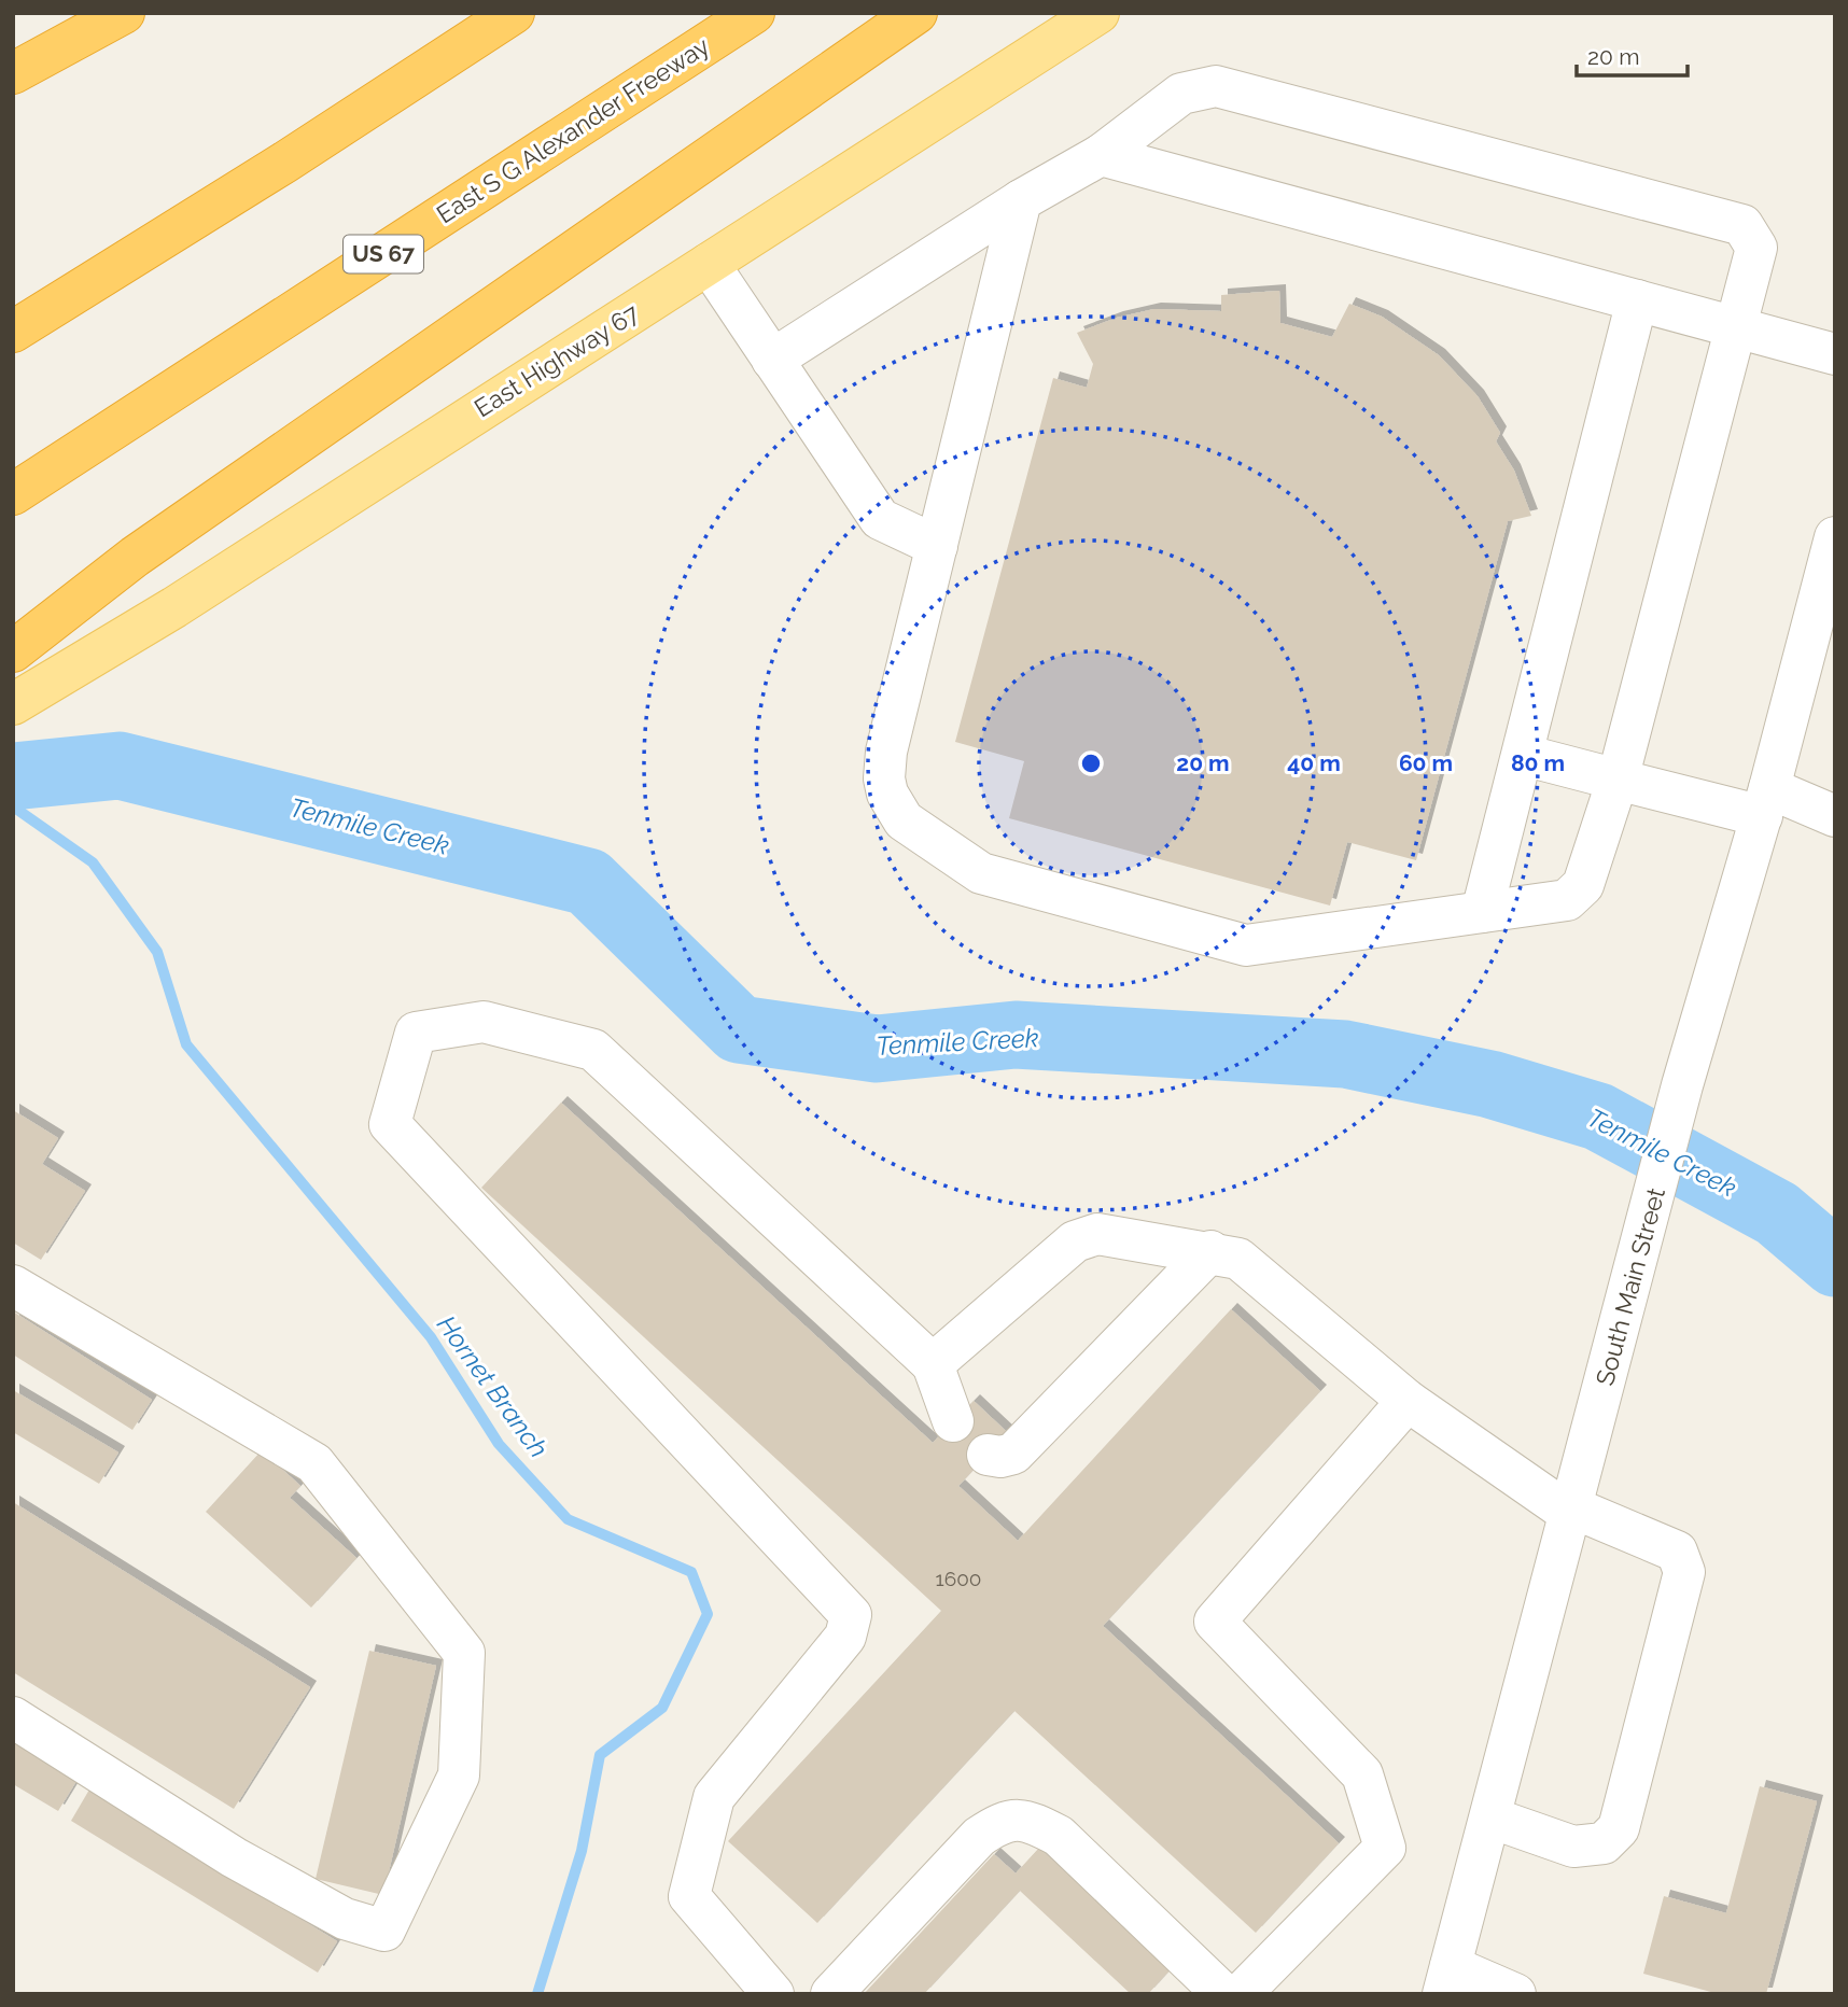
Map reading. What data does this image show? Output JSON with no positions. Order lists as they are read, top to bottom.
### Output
{
  "streets": {
    "highway": ["East S G Alexander Freeway", "US 67"],
    "main road": ["East Highway 67"],
    "street": ["South Main Street"]
  },
  "water": ["Tenmile Creek", "Hornet Branch"],
  "house_numbers": ["1600"],
  "scale_bar": "20 m",
  "rings": [
    "20 m",
    "40 m",
    "60 m",
    "80 m"
  ]
}
